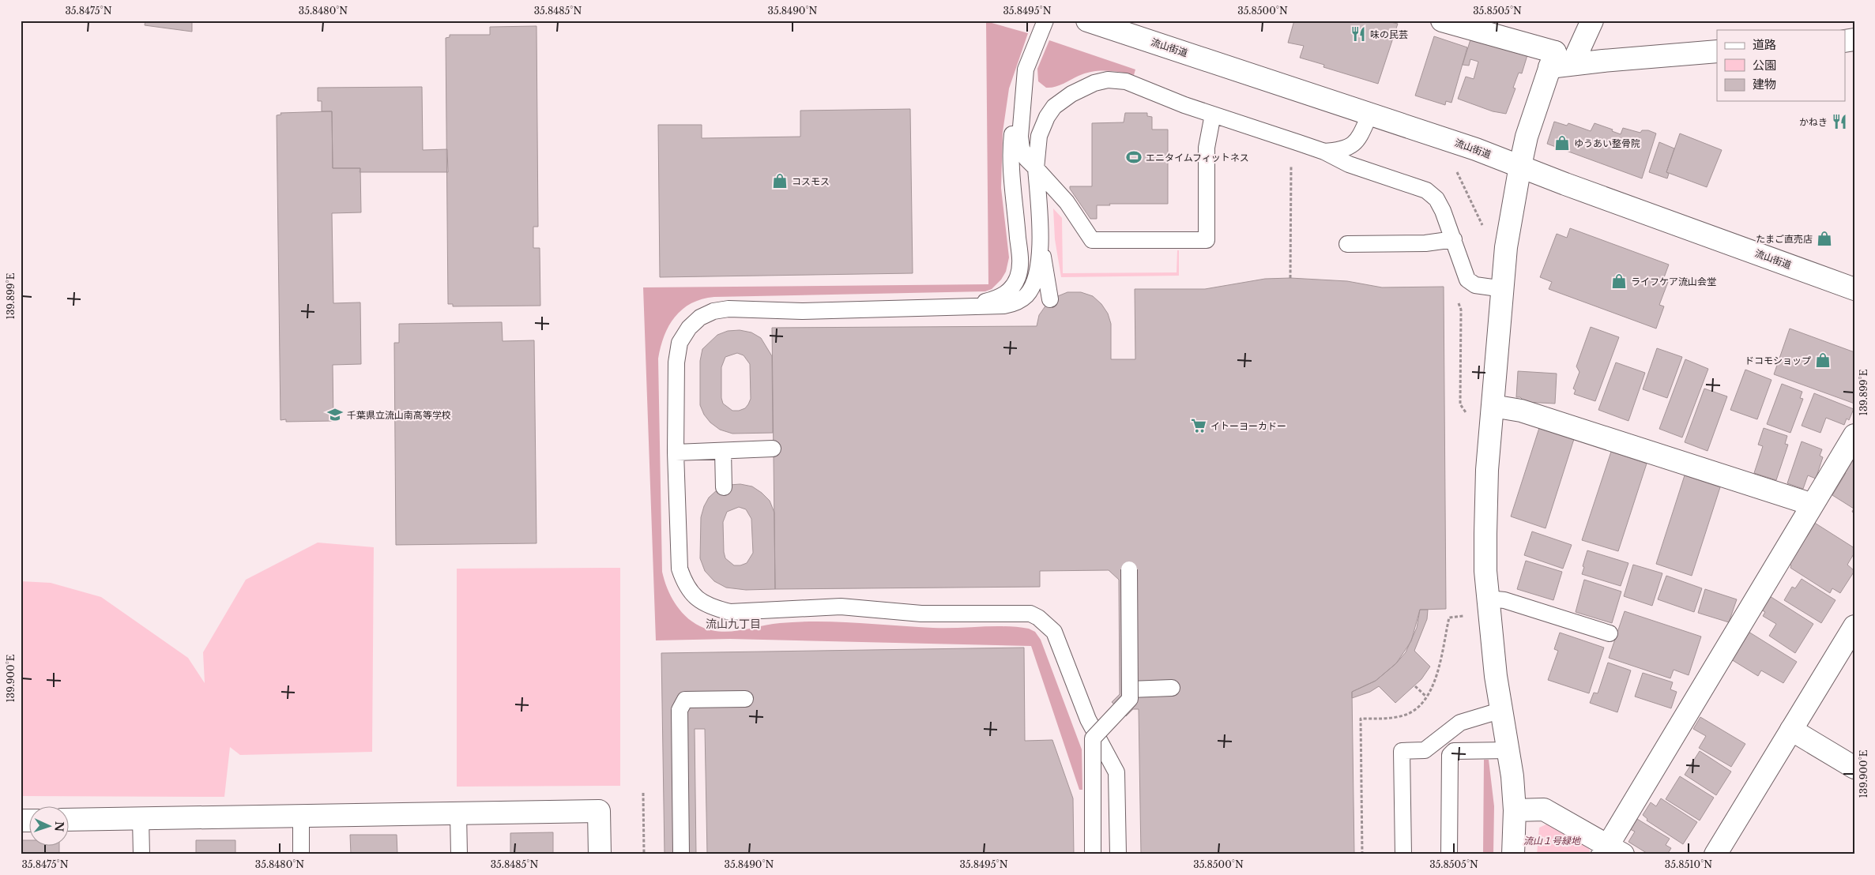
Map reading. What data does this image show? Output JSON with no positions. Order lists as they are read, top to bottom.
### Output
{
  "streets": {
    "street": ["流山街道"]
  },
  "districts": ["流山九丁目"],
  "parks": ["流山１号緑地"],
  "places": {
    "restaurant": ["味の民芸", "かねき"],
    "shop": [
      "ゆうあい整骨院",
      "コスモス",
      "たまご直売店",
      "ライフケア流山会堂",
      "ドコモショップ"
    ],
    "sports": ["エニタイムフィットネス"],
    "school or university": ["千葉県立流山南高等学校"],
    "supermarket": ["イトーヨーカドー"]
  },
  "legend": ["道路", "公園", "建物"],
  "north": "right",
  "coordinates": [
    "35.8475°N",
    "35.8480°N",
    "35.8485°N",
    "35.8490°N",
    "35.8495°N",
    "35.8500°N",
    "35.8505°N",
    "139.899°E",
    "139.900°E",
    "35.8510°N"
  ]
}
